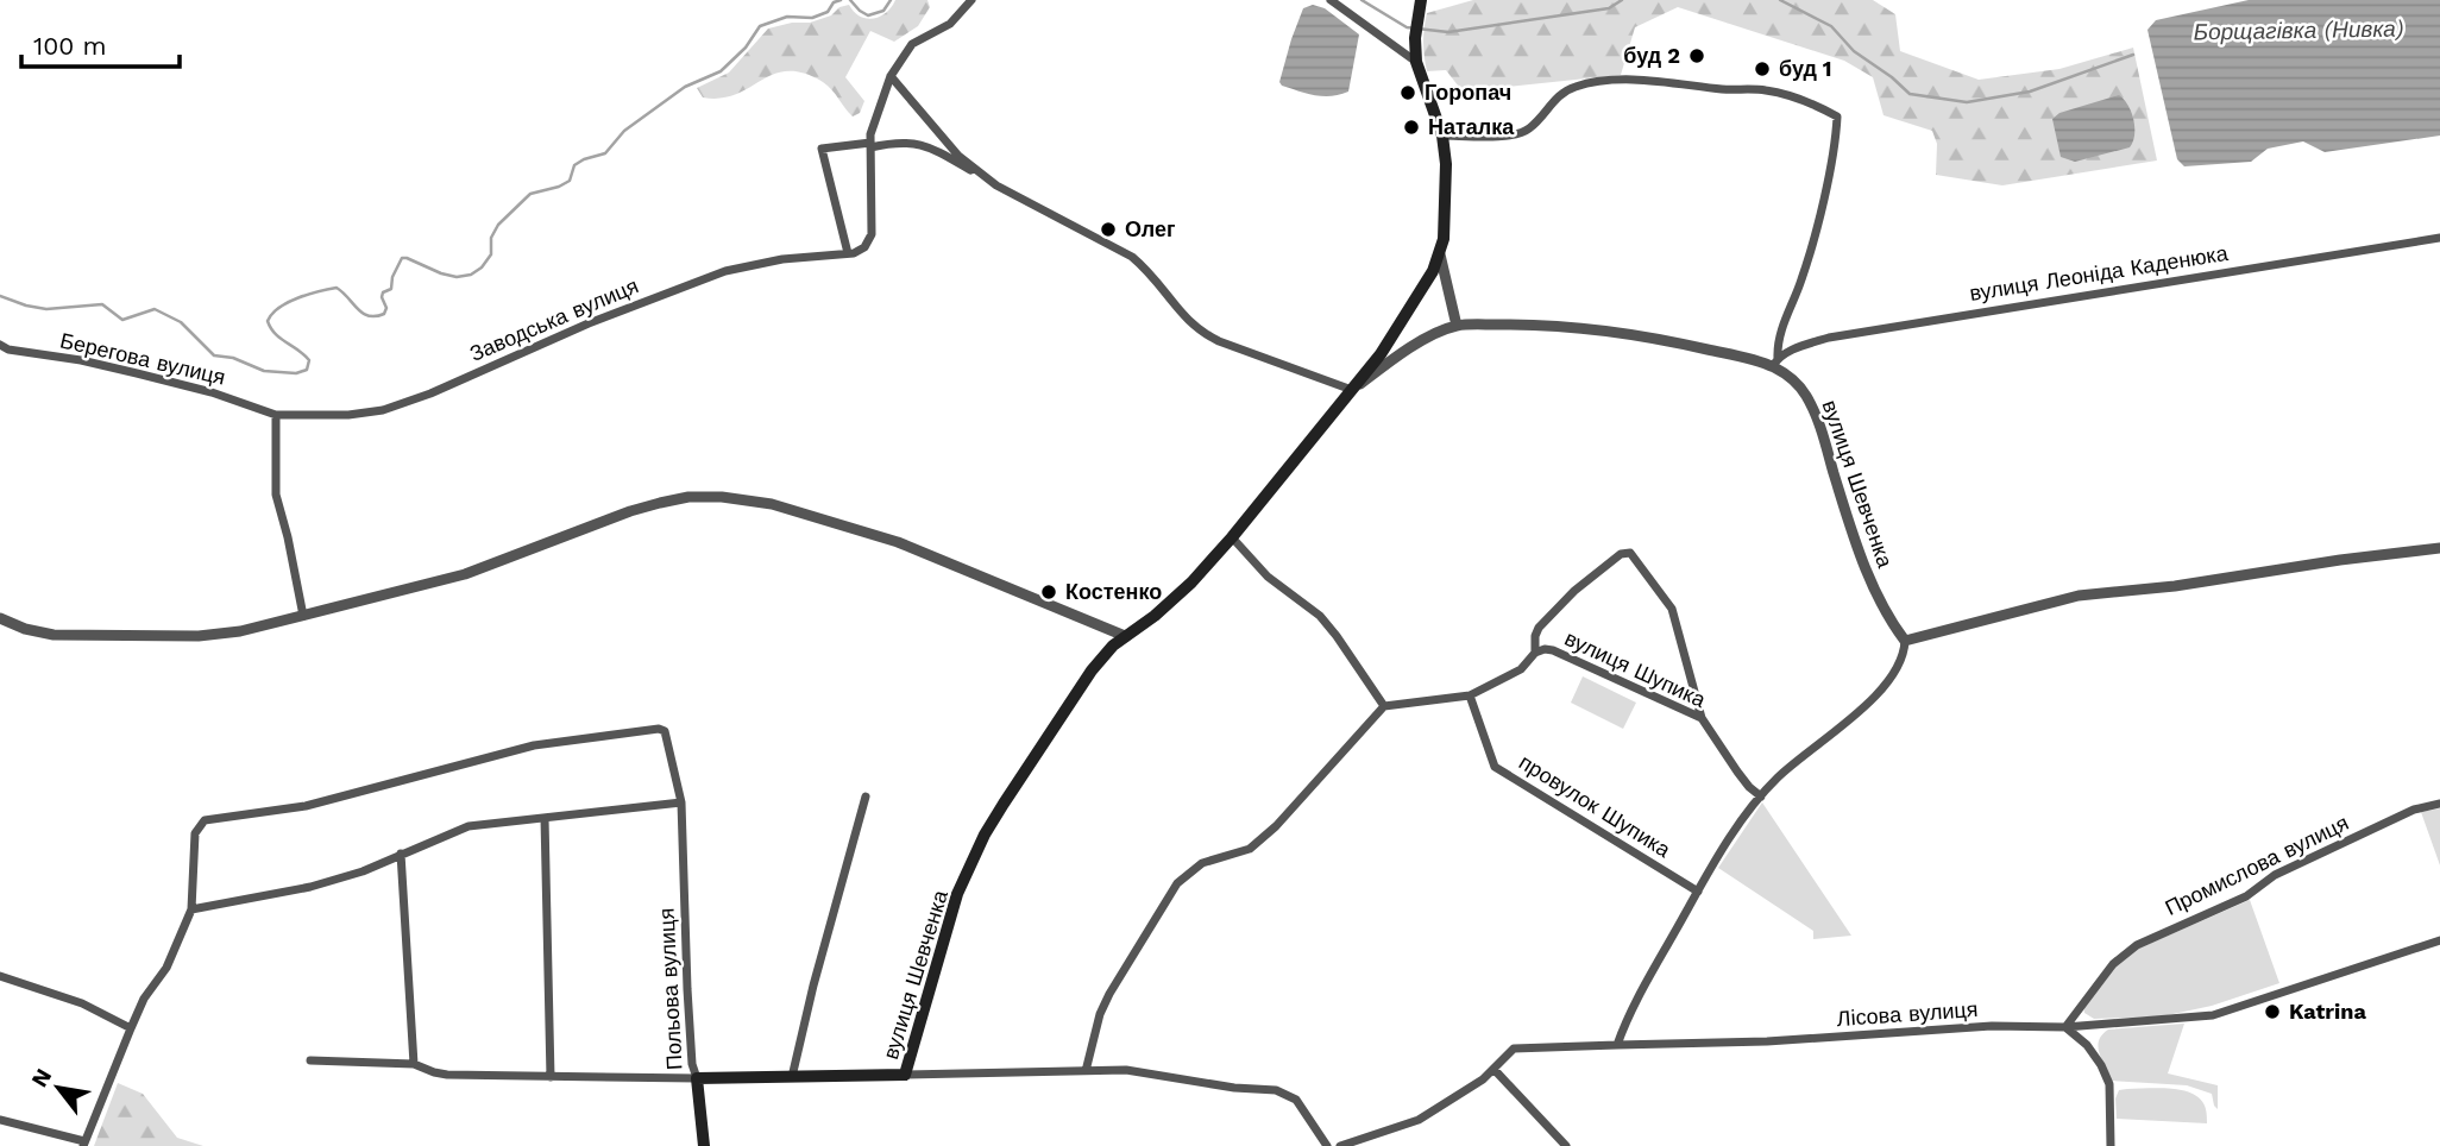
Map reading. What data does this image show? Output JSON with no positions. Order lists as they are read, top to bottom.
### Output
{
  "streets": {
    "main road": ["вулиця Шевченка"],
    "street": [
      "вулиця Леоніда Каденюка",
      "Заводська вулиця",
      "Берегова вулиця",
      "вулиця Шупика",
      "провулок Шупика",
      "Промислова вулиця",
      "Польова вулиця",
      "Лісова вулиця"
    ]
  },
  "crossings": [
    ["вулиця Леоніда Каденюка", "вулиця Шевченка"],
    ["Заводська вулиця", "Берегова вулиця"],
    ["вулиця Шупика", "провулок Шупика"],
    ["Промислова вулиця", "Лісова вулиця"]
  ],
  "water": ["Борщагівка (Нивка)"],
  "places": [
    "буд 2",
    "буд 1",
    "Горопач",
    "Наталка",
    "Олег",
    "Костенко",
    "Katrina"
  ],
  "scale_bar": "100 m",
  "north": "top left"
}
